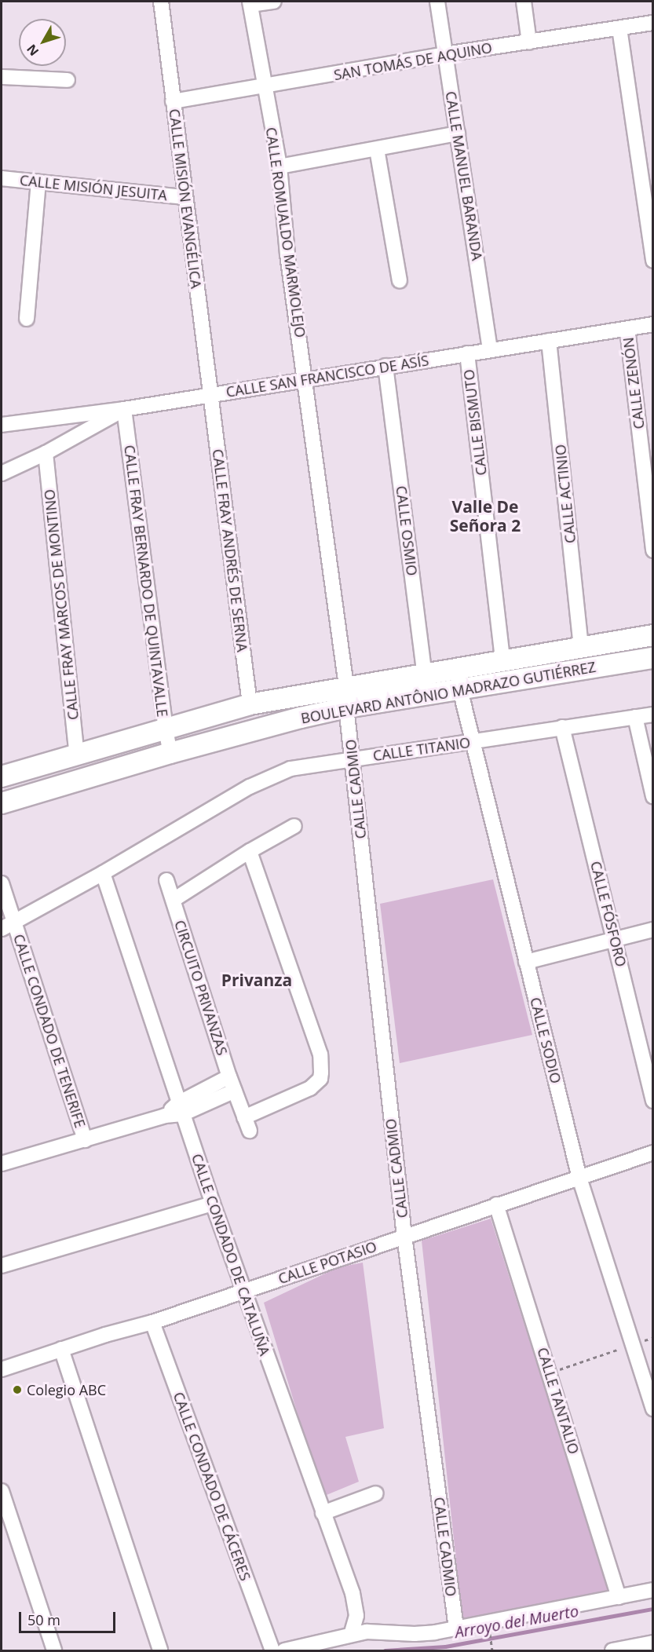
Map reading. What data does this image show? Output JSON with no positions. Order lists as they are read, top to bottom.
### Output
{
  "streets": {
    "street": [
      "SAN TOMÁS DE AQUINO",
      "CALLE MANUEL BARANDA",
      "CALLE MISIÓN JESUITA",
      "CALLE MISIÓN EVANGÉLICA",
      "CALLE ROMUALDO MARMOLEJO",
      "CALLE SAN FRANCISCO DE ASÍS",
      "CALLE ZENÓN",
      "CALLE BISMUTO",
      "CALLE ACTINIO",
      "CALLE OSMIO",
      "CALLE FRAY ANDRÉS DE SERNA",
      "CALLE FRAY BERNARDO DE QUINTAVALLE",
      "CALLE FRAY MARCOS DE MONTINO",
      "BOULEVARD ANTÔNIO MADRAZO GUTIÉRREZ",
      "CALLE TITANIO",
      "CALLE CADMIO",
      "CALLE FÓSFORO",
      "CIRCUITO PRIVANZAS",
      "CALLE CONDADO DE TENERIFE",
      "CALLE SODIO",
      "CALLE CONDADO DE CATALUÑA",
      "CALLE POTASIO",
      "CALLE TANTALIO",
      "CALLE CONDADO DE CÁCERES"
    ]
  },
  "crossings": [
    ["SAN TOMÁS DE AQUINO", "CALLE MANUEL BARANDA"],
    ["SAN TOMÁS DE AQUINO", "CALLE MISIÓN EVANGÉLICA"],
    ["SAN TOMÁS DE AQUINO", "CALLE ROMUALDO MARMOLEJO"],
    ["CALLE MANUEL BARANDA", "CALLE SAN FRANCISCO DE ASÍS"],
    ["CALLE MISIÓN JESUITA", "CALLE MISIÓN EVANGÉLICA"],
    ["CALLE MISIÓN EVANGÉLICA", "CALLE SAN FRANCISCO DE ASÍS"],
    ["CALLE MISIÓN EVANGÉLICA", "CALLE FRAY ANDRÉS DE SERNA"],
    ["CALLE ROMUALDO MARMOLEJO", "CALLE SAN FRANCISCO DE ASÍS"],
    ["CALLE SAN FRANCISCO DE ASÍS", "CALLE ZENÓN"],
    ["CALLE SAN FRANCISCO DE ASÍS", "CALLE BISMUTO"],
    ["CALLE SAN FRANCISCO DE ASÍS", "CALLE ACTINIO"],
    ["CALLE SAN FRANCISCO DE ASÍS", "CALLE OSMIO"],
    ["CALLE SAN FRANCISCO DE ASÍS", "CALLE FRAY ANDRÉS DE SERNA"],
    ["CALLE SAN FRANCISCO DE ASÍS", "CALLE FRAY BERNARDO DE QUINTAVALLE"],
    ["CALLE BISMUTO", "BOULEVARD ANTÔNIO MADRAZO GUTIÉRREZ"],
    ["CALLE ACTINIO", "BOULEVARD ANTÔNIO MADRAZO GUTIÉRREZ"],
    ["CALLE OSMIO", "BOULEVARD ANTÔNIO MADRAZO GUTIÉRREZ"],
    ["CALLE FRAY ANDRÉS DE SERNA", "BOULEVARD ANTÔNIO MADRAZO GUTIÉRREZ"],
    ["CALLE FRAY BERNARDO DE QUINTAVALLE", "BOULEVARD ANTÔNIO MADRAZO GUTIÉRREZ"],
    ["CALLE FRAY MARCOS DE MONTINO", "BOULEVARD ANTÔNIO MADRAZO GUTIÉRREZ"],
    ["BOULEVARD ANTÔNIO MADRAZO GUTIÉRREZ", "CALLE CADMIO"],
    ["BOULEVARD ANTÔNIO MADRAZO GUTIÉRREZ", "CALLE SODIO"],
    ["CALLE TITANIO", "CALLE CADMIO"],
    ["CALLE TITANIO", "CALLE FÓSFORO"],
    ["CALLE TITANIO", "CALLE CONDADO DE TENERIFE"],
    ["CALLE TITANIO", "CALLE SODIO"],
    ["CALLE TITANIO", "CALLE CONDADO DE CATALUÑA"],
    ["CALLE CADMIO", "CALLE POTASIO"],
    ["CALLE SODIO", "CALLE POTASIO"],
    ["CALLE CONDADO DE CATALUÑA", "CALLE POTASIO"],
    ["CALLE POTASIO", "CALLE TANTALIO"],
    ["CALLE POTASIO", "CALLE CONDADO DE CÁCERES"]
  ],
  "districts": ["Valle De Señora 2", "Privanza"],
  "water": ["Arroyo del Muerto"],
  "places": ["Colegio ABC"],
  "scale_bar": "50 m",
  "north": "bottom left"
}
